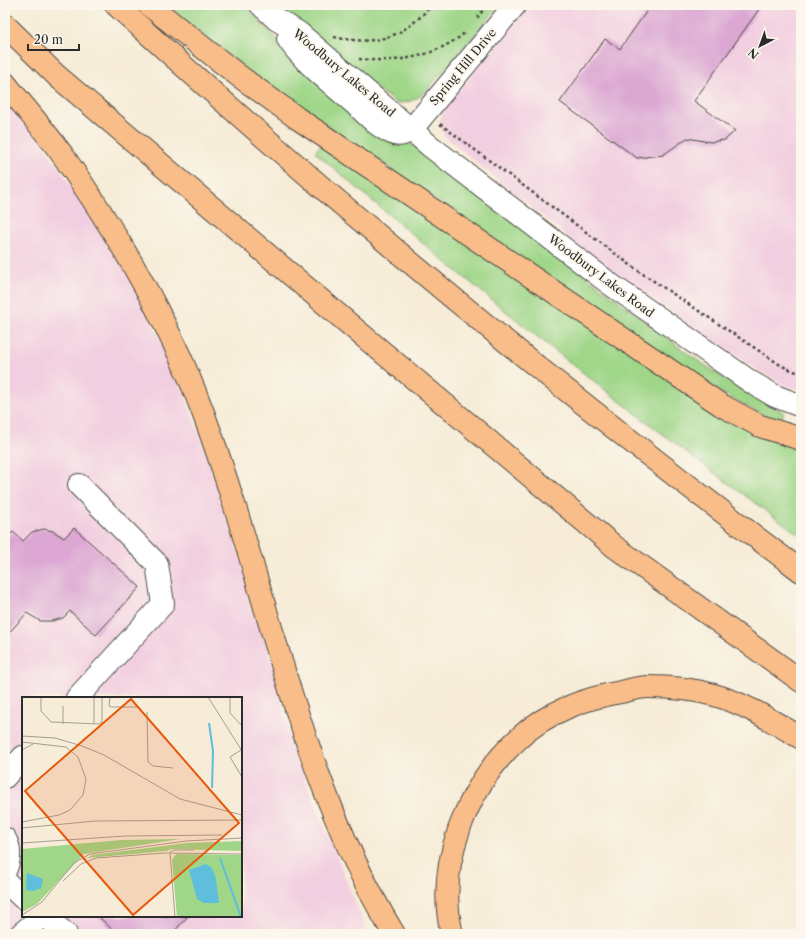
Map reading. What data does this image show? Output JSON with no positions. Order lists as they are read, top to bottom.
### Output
{
  "streets": {
    "street": ["Spring Hill Drive", "Woodbury Lakes Road"]
  },
  "crossings": [
    ["Spring Hill Drive", "Woodbury Lakes Road"]
  ],
  "scale_bar": "20 m",
  "north": "bottom left"
}
